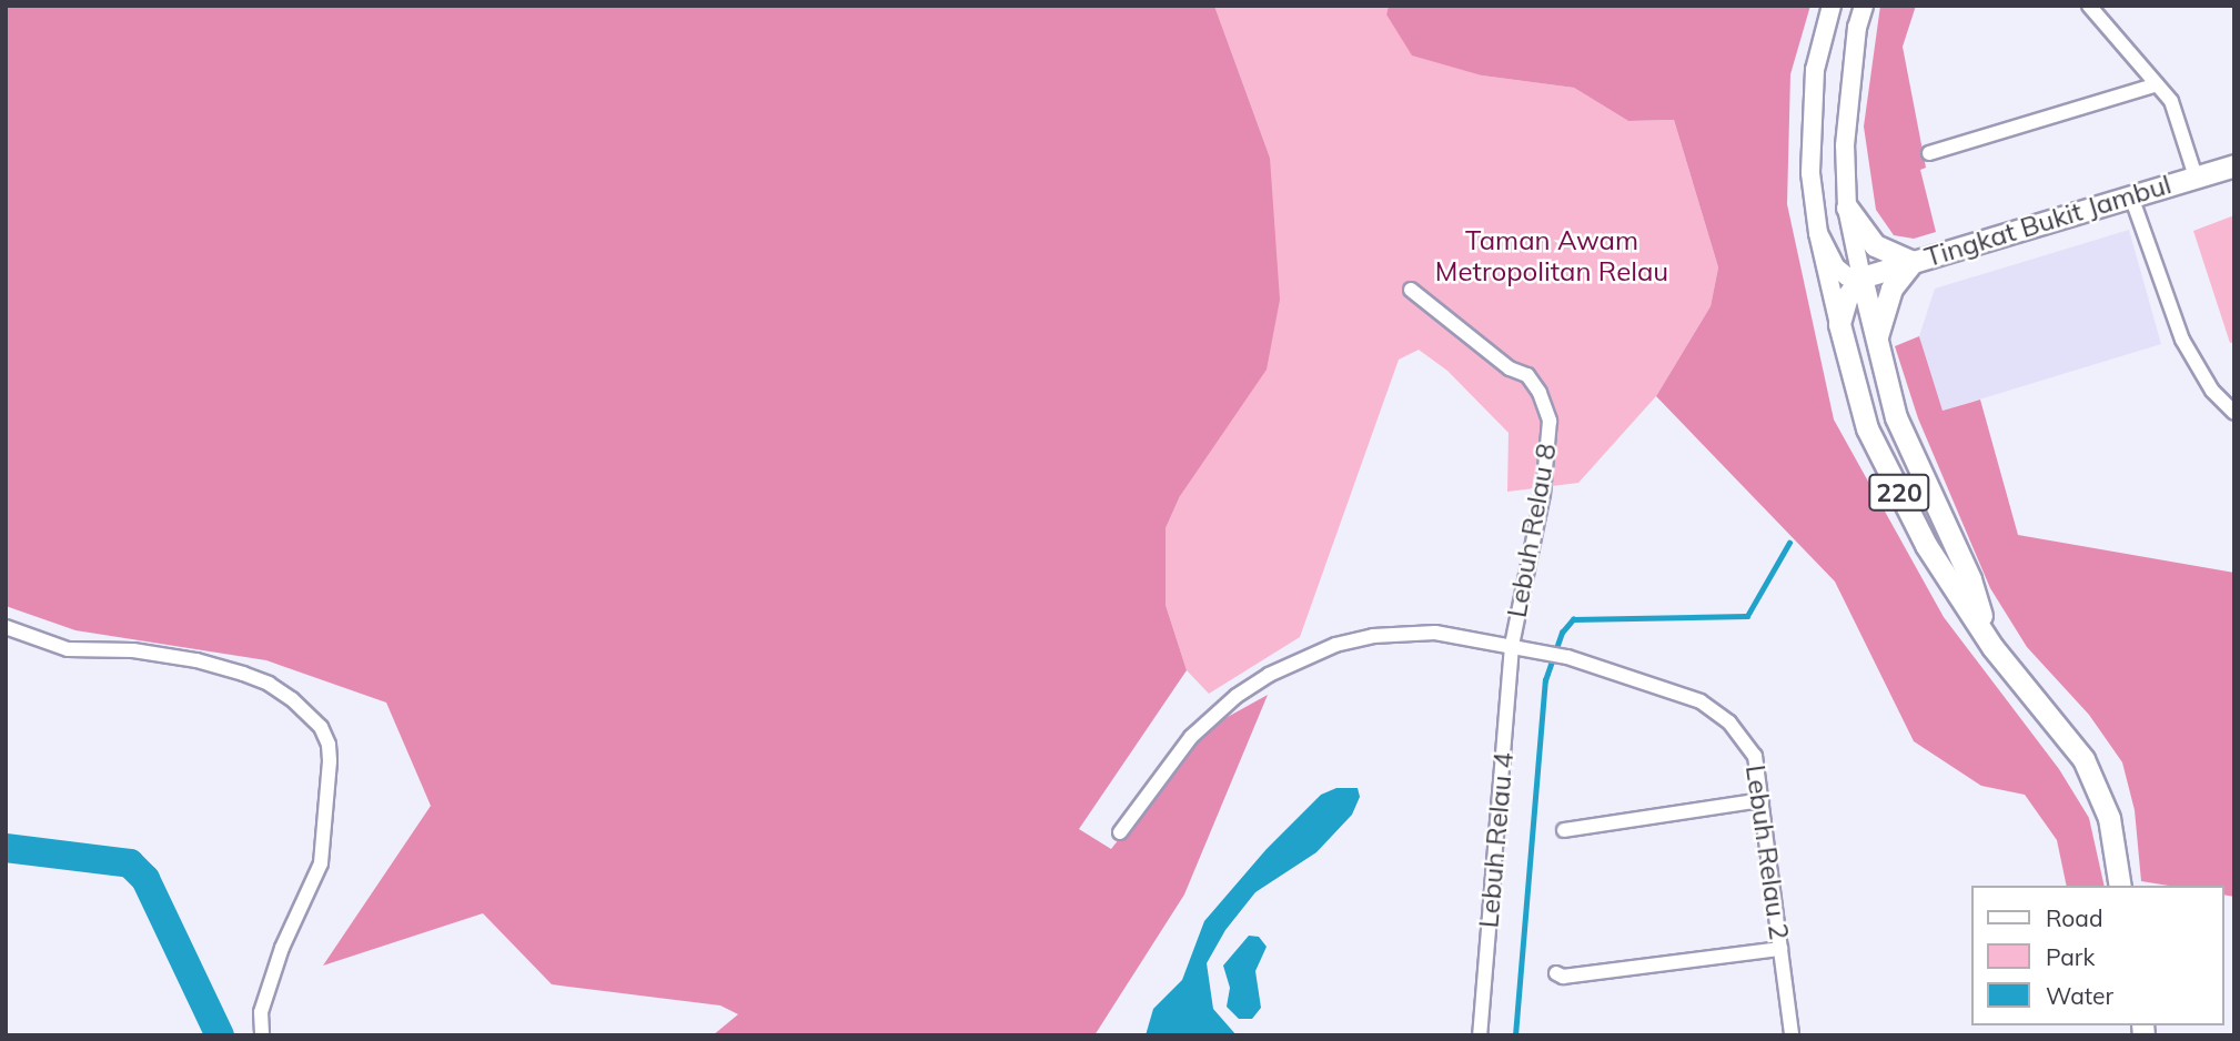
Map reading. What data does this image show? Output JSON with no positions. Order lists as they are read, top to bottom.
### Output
{
  "streets": {
    "main road": ["Tingkat Bukit Jambul", "220"],
    "street": ["Lebuh Relau 8", "Lebuh Relau 4", "Lebuh Relau 2"]
  },
  "crossings": [
    ["Tingkat Bukit Jambul", "220"],
    ["Lebuh Relau 8", "Lebuh Relau 4"],
    ["Lebuh Relau 8", "Lebuh Relau 2"],
    ["Lebuh Relau 4", "Lebuh Relau 2"]
  ],
  "parks": ["Taman Awam Metropolitan Relau"],
  "legend": ["Road", "Park", "Water"]
}
